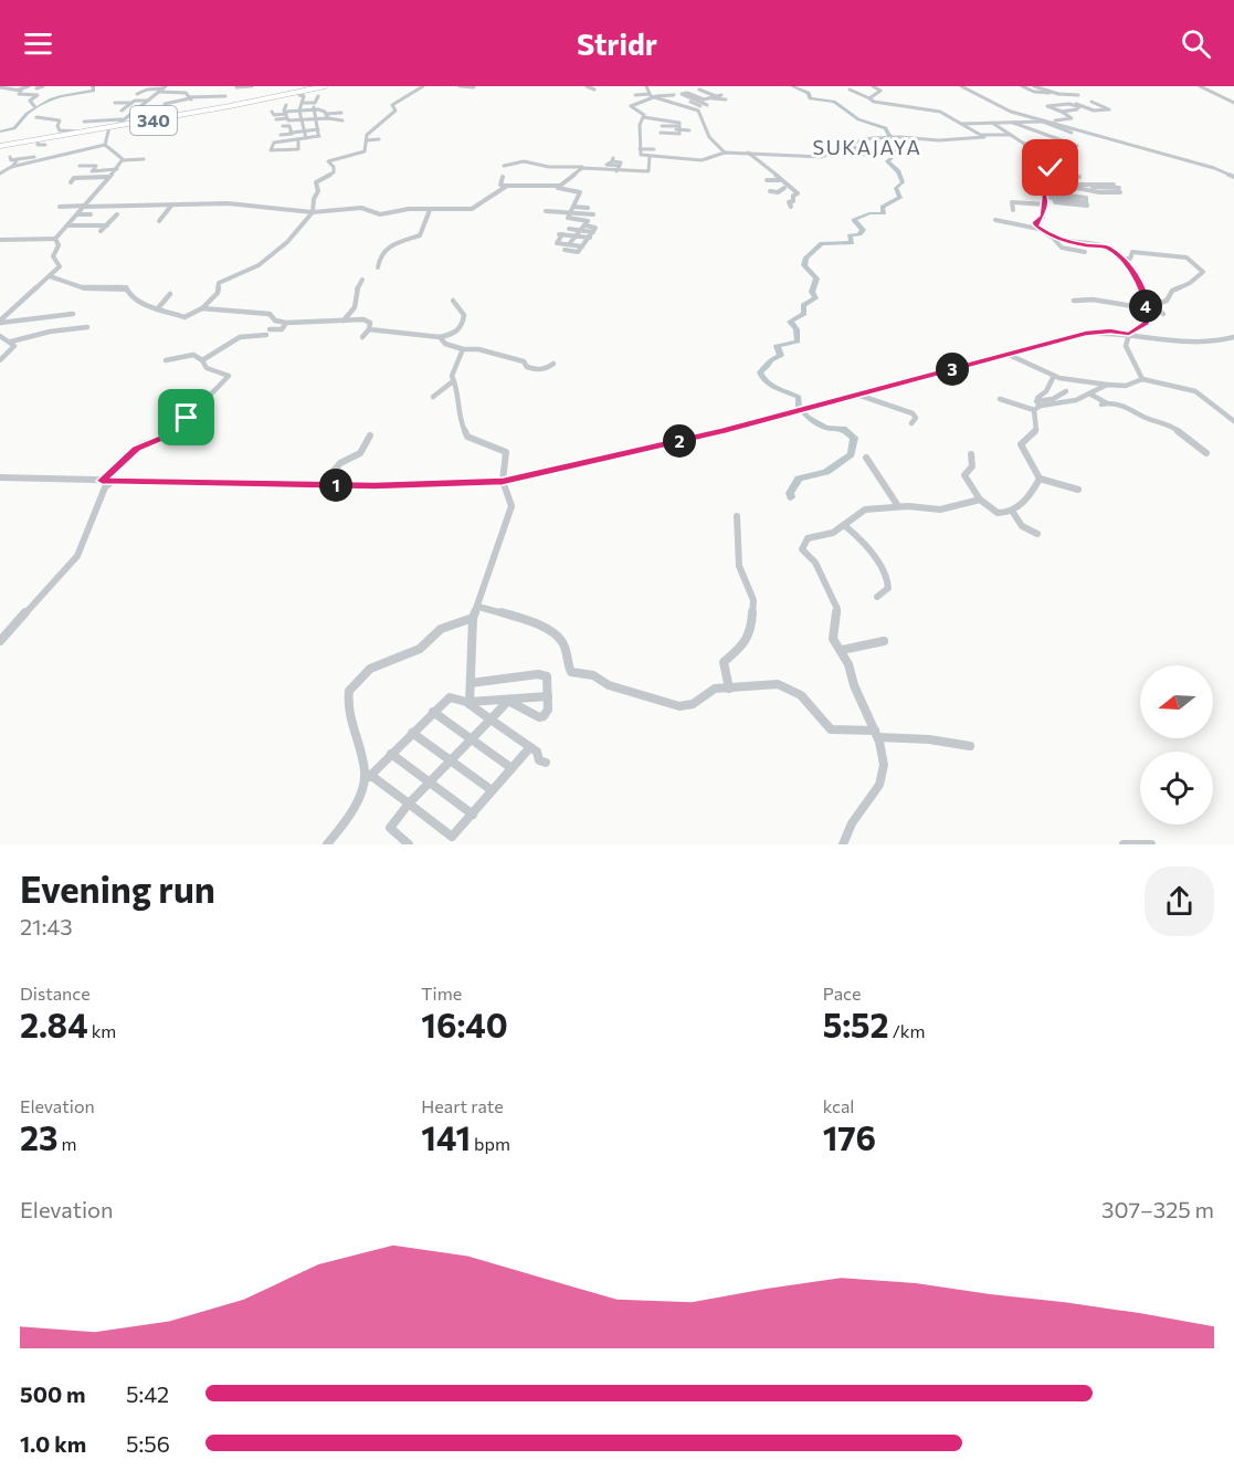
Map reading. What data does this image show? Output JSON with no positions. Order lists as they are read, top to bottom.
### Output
{
  "streets": {
    "main road": ["340"]
  },
  "districts": ["SUKAJAYA"],
  "north": "left",
  "page": {
    "header": "Stridr",
    "pins": [
      "4",
      "3",
      "2",
      "1"
    ],
    "heading": ["Evening run", "21:43"],
    "stats": [
      ["Distance", "2.84 km"],
      ["Time", "16:40"],
      ["Pace", "5:52 /km"],
      ["Elevation", "23 m"],
      ["Heart rate", "141 bpm"],
      ["kcal", "176"]
    ],
    "chart": ["Elevation", "307–325 m"],
    "list": [
      {
        "name": "500 m",
        "note": "5:42"
      },
      {
        "name": "1.0 km",
        "note": "5:56"
      }
    ]
  }
}
